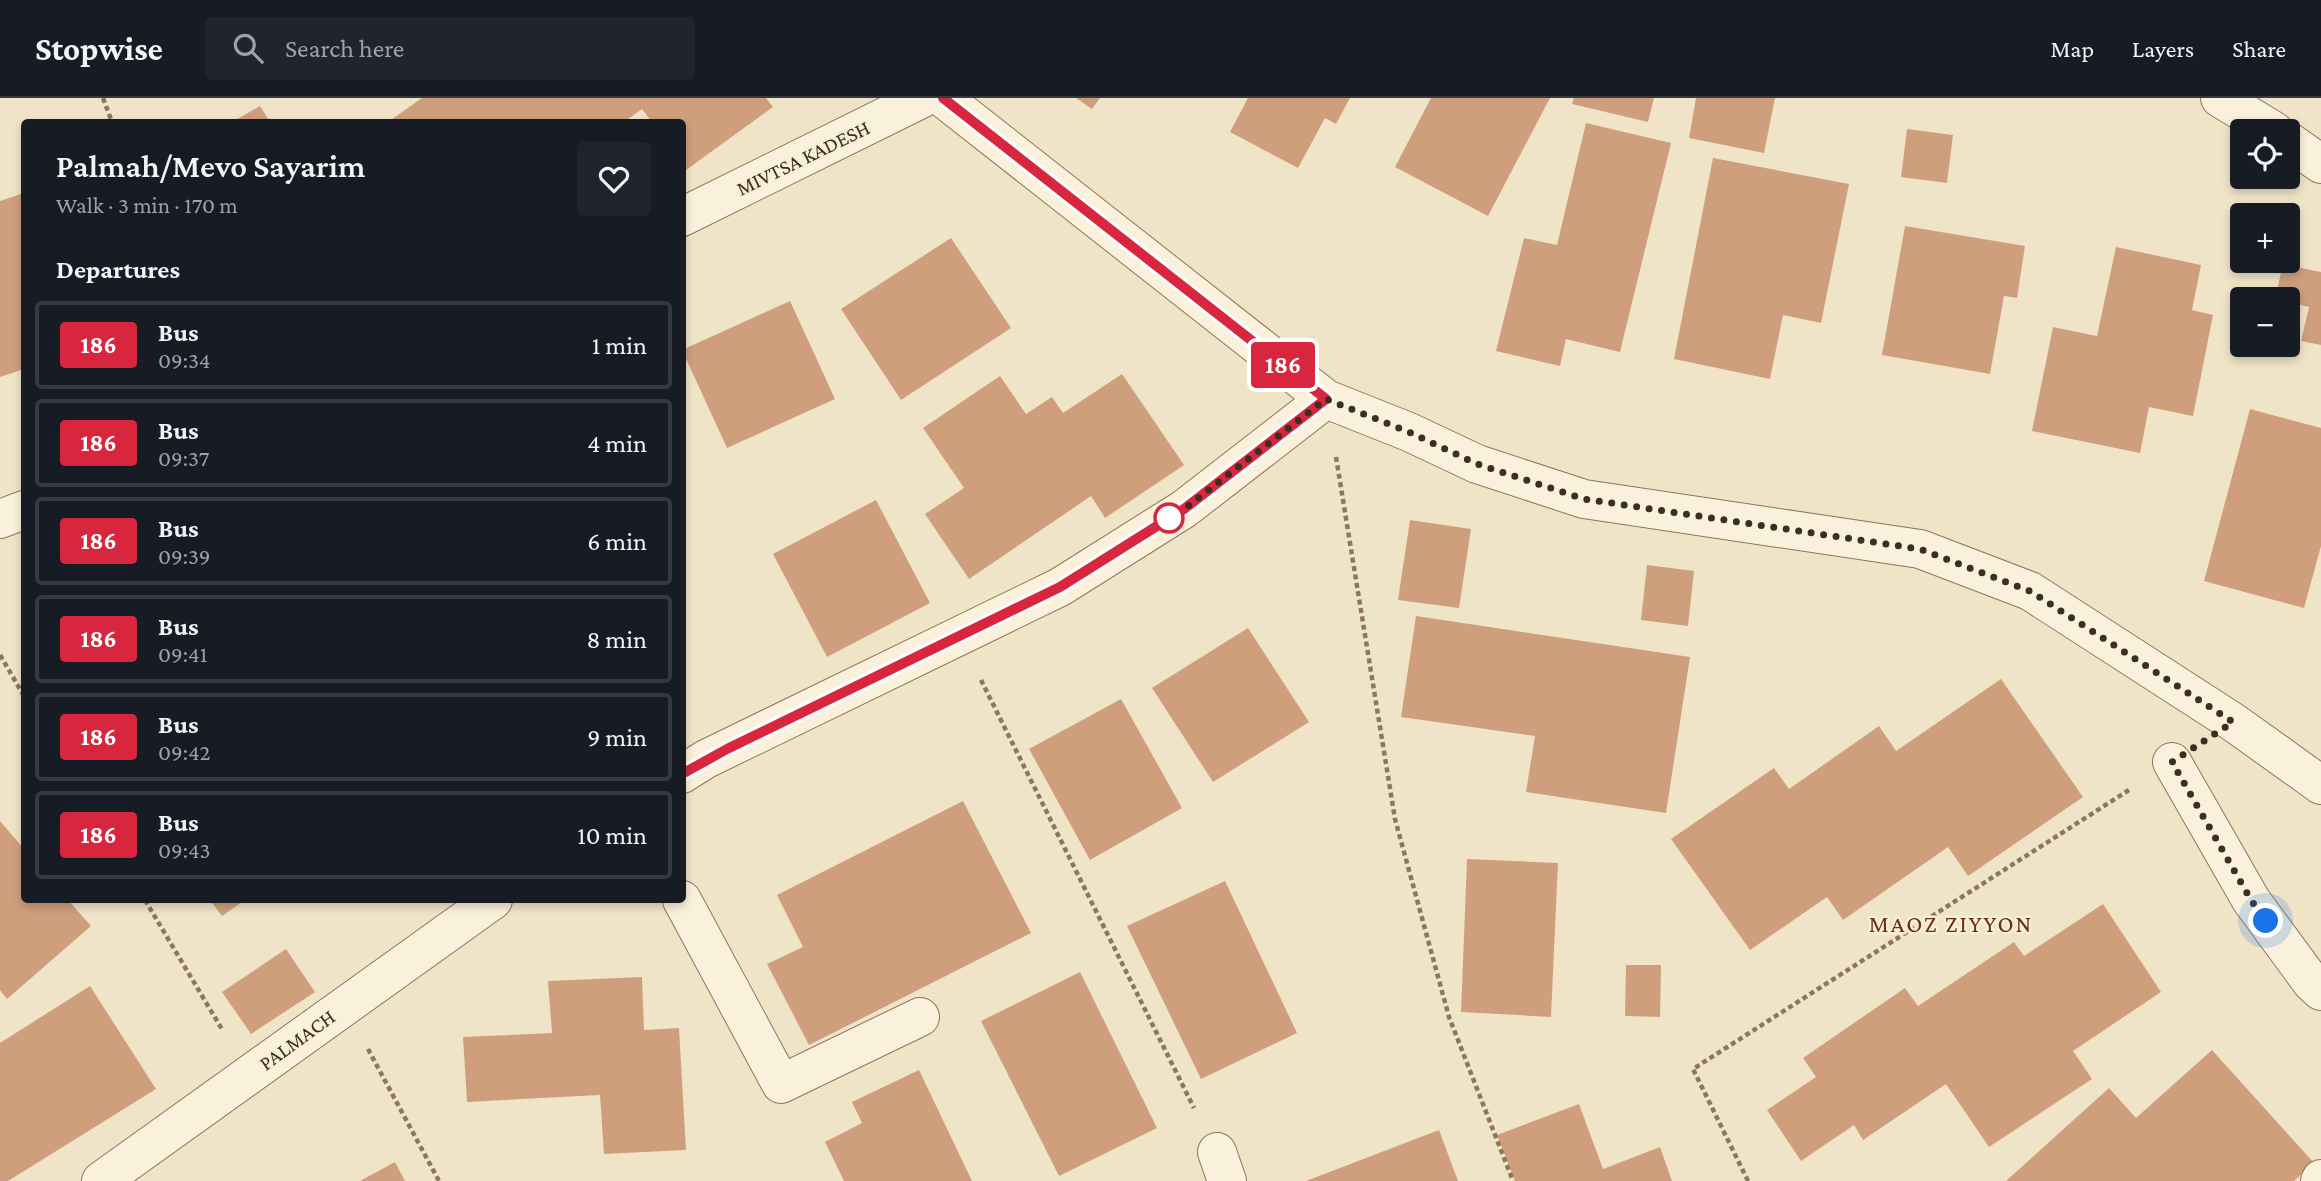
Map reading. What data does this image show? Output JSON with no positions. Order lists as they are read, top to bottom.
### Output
{
  "streets": {
    "street": ["MIVTSA KADESH", "PALMACH"]
  },
  "districts": ["MAOZ ZIYYON"],
  "lines": ["bus line 186"],
  "page": {
    "header": "Stopwise",
    "search": "Search here",
    "nav": ["Map", "Layers", "Share"],
    "on_map": "186",
    "map_buttons": ["+", "−"],
    "heading": [
      ["Palmah/Mevo Sayarim", "Walk · 3 min · 170 m"],
      "Departures"
    ],
    "list": [
      {
        "mark": "186",
        "name": "Bus",
        "note": "09:34",
        "value": "1 min"
      },
      {
        "mark": "186",
        "name": "Bus",
        "note": "09:37",
        "value": "4 min"
      },
      {
        "mark": "186",
        "name": "Bus",
        "note": "09:39",
        "value": "6 min"
      },
      {
        "mark": "186",
        "name": "Bus",
        "note": "09:41",
        "value": "8 min"
      },
      {
        "mark": "186",
        "name": "Bus",
        "note": "09:42",
        "value": "9 min"
      },
      {
        "mark": "186",
        "name": "Bus",
        "note": "09:43",
        "value": "10 min"
      }
    ]
  }
}
